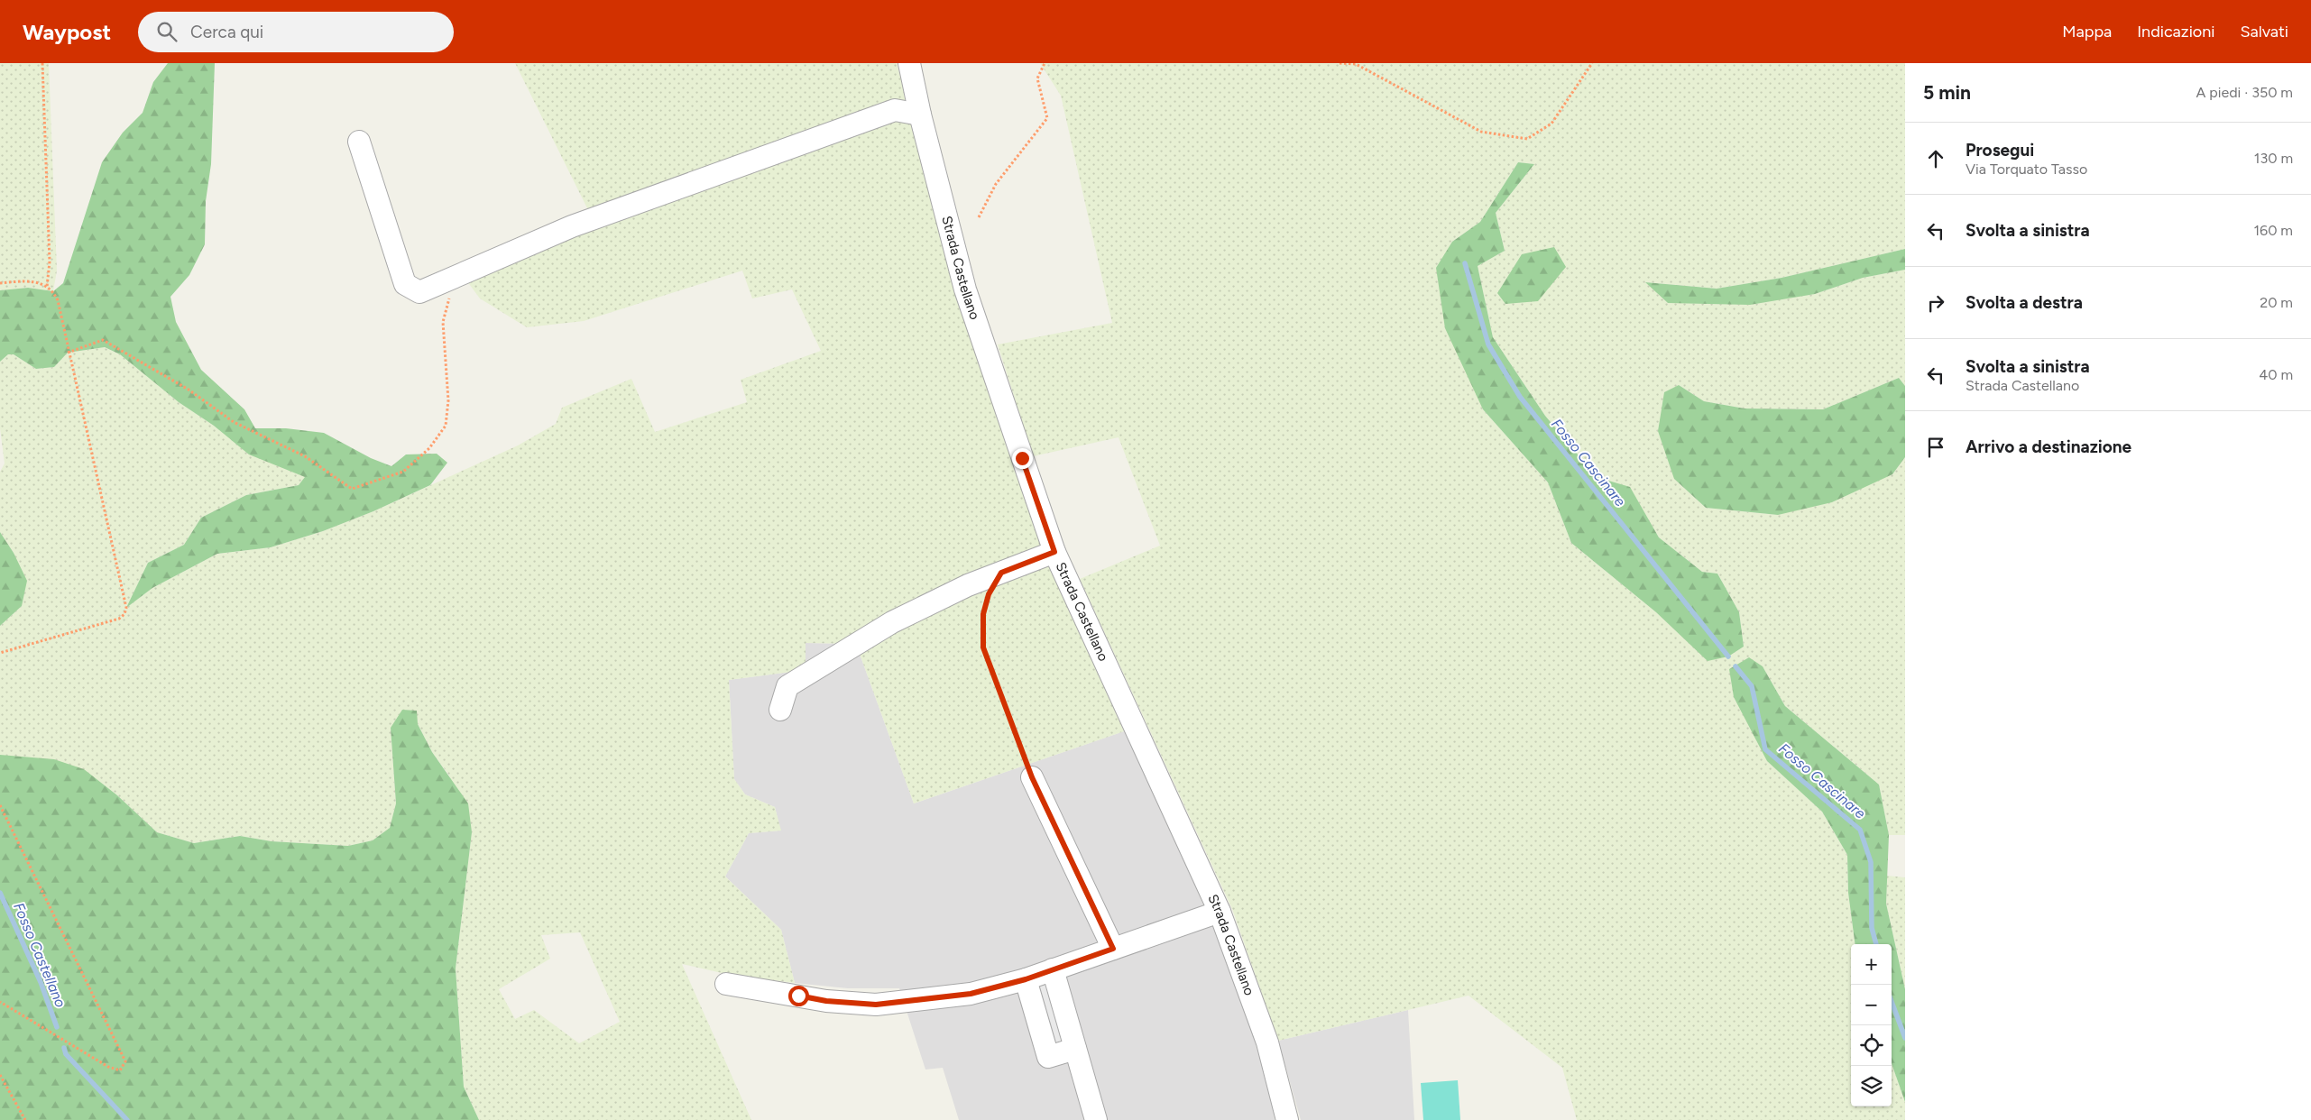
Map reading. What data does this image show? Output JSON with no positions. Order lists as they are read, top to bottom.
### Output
{
  "streets": {
    "street": ["Strada Castellano"]
  },
  "water": ["Fosso Cascinare", "Fosso Castellano"],
  "page": {
    "header": "Waypost",
    "search": "Cerca qui",
    "nav": ["Mappa", "Indicazioni", "Salvati"],
    "heading": ["5 min", "A piedi · 350 m"],
    "list": [
      ["Prosegui", "Via Torquato Tasso", "130 m"],
      ["Svolta a sinistra", "160 m"],
      ["Svolta a destra", "20 m"],
      ["Svolta a sinistra", "Strada Castellano", "40 m"],
      "Arrivo a destinazione"
    ],
    "map_buttons": ["+", "−"]
  }
}
